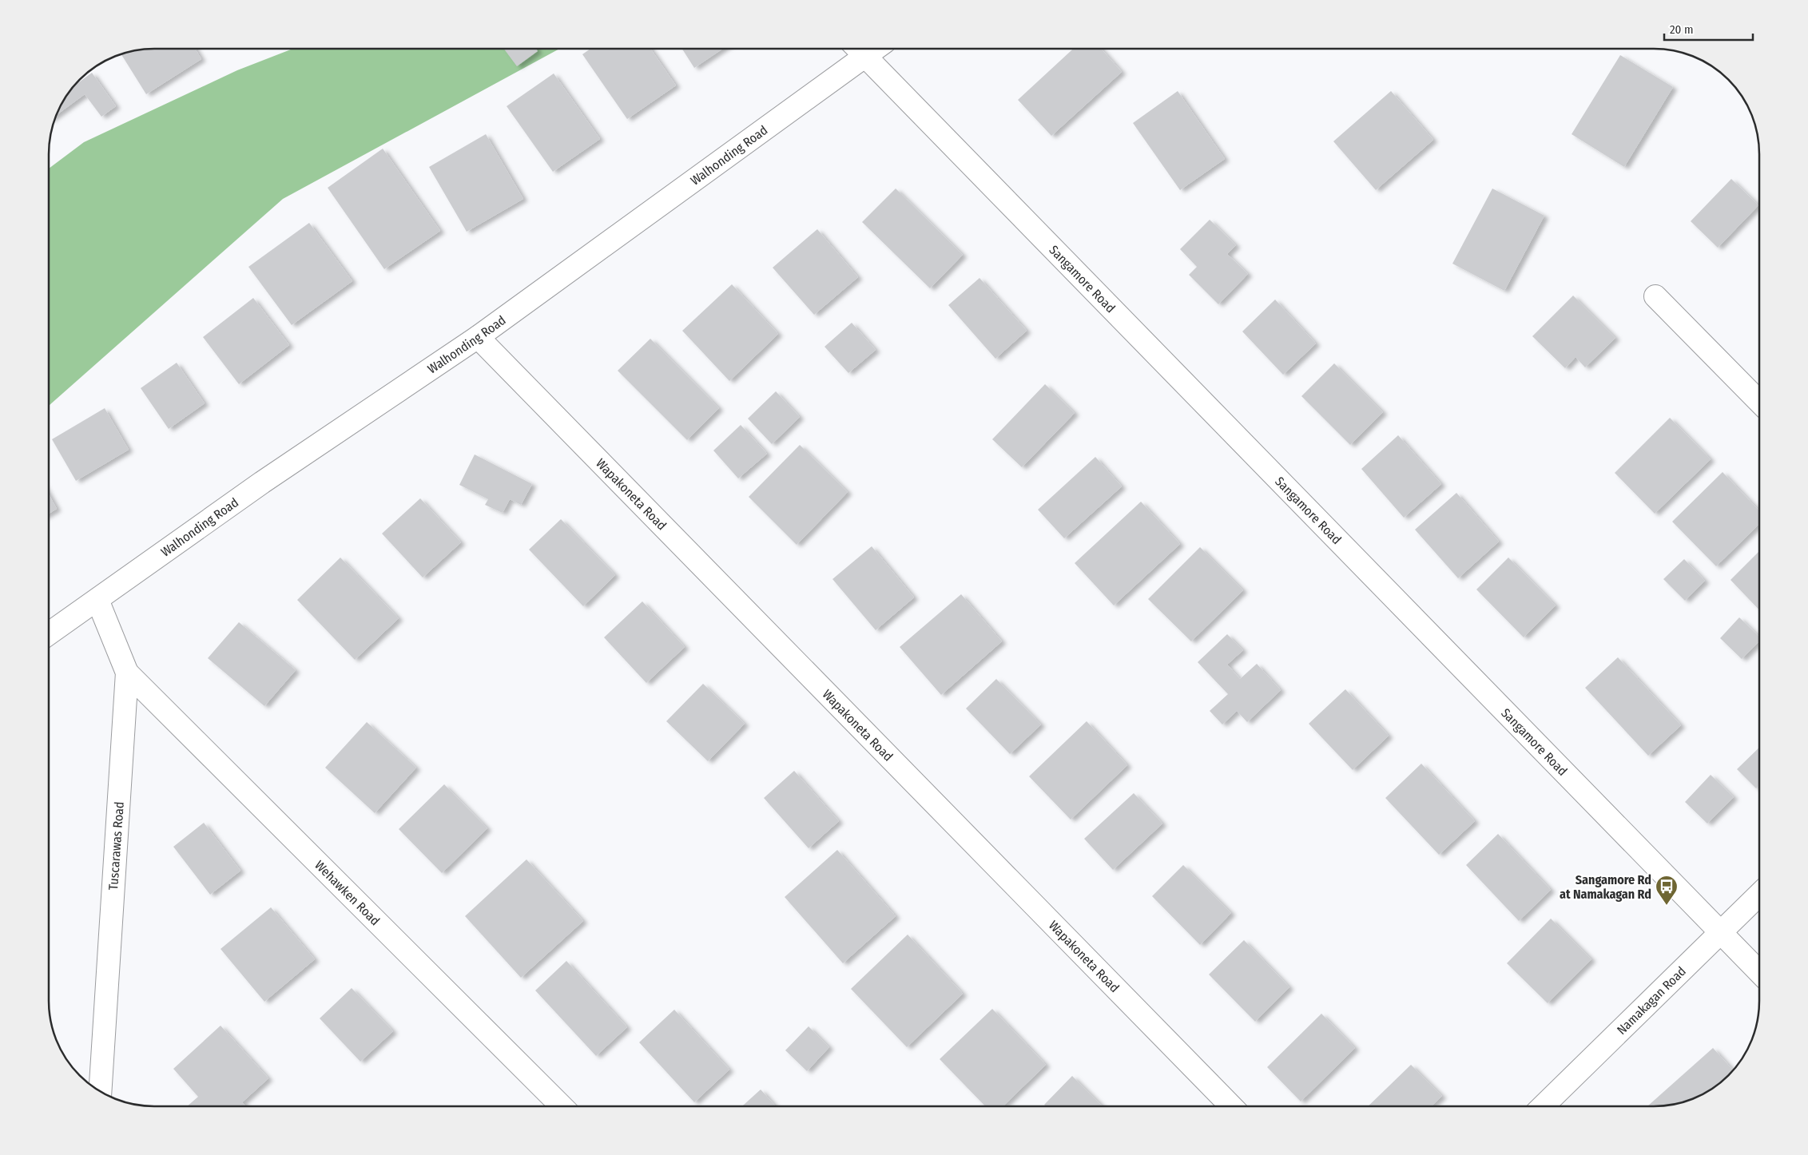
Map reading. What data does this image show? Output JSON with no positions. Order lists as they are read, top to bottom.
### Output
{
  "streets": {
    "street": [
      "Walhonding Road",
      "Sangamore Road",
      "Wapakoneta Road",
      "Tuscarawas Road",
      "Wehawken Road",
      "Namakagan Road"
    ]
  },
  "crossings": [
    ["Walhonding Road", "Sangamore Road"],
    ["Walhonding Road", "Wapakoneta Road"],
    ["Walhonding Road", "Tuscarawas Road"],
    ["Sangamore Road", "Namakagan Road"],
    ["Tuscarawas Road", "Wehawken Road"]
  ],
  "places": {
    "bus stop": ["Sangamore Rd at Namakagan Rd"]
  },
  "scale_bar": "20 m"
}
